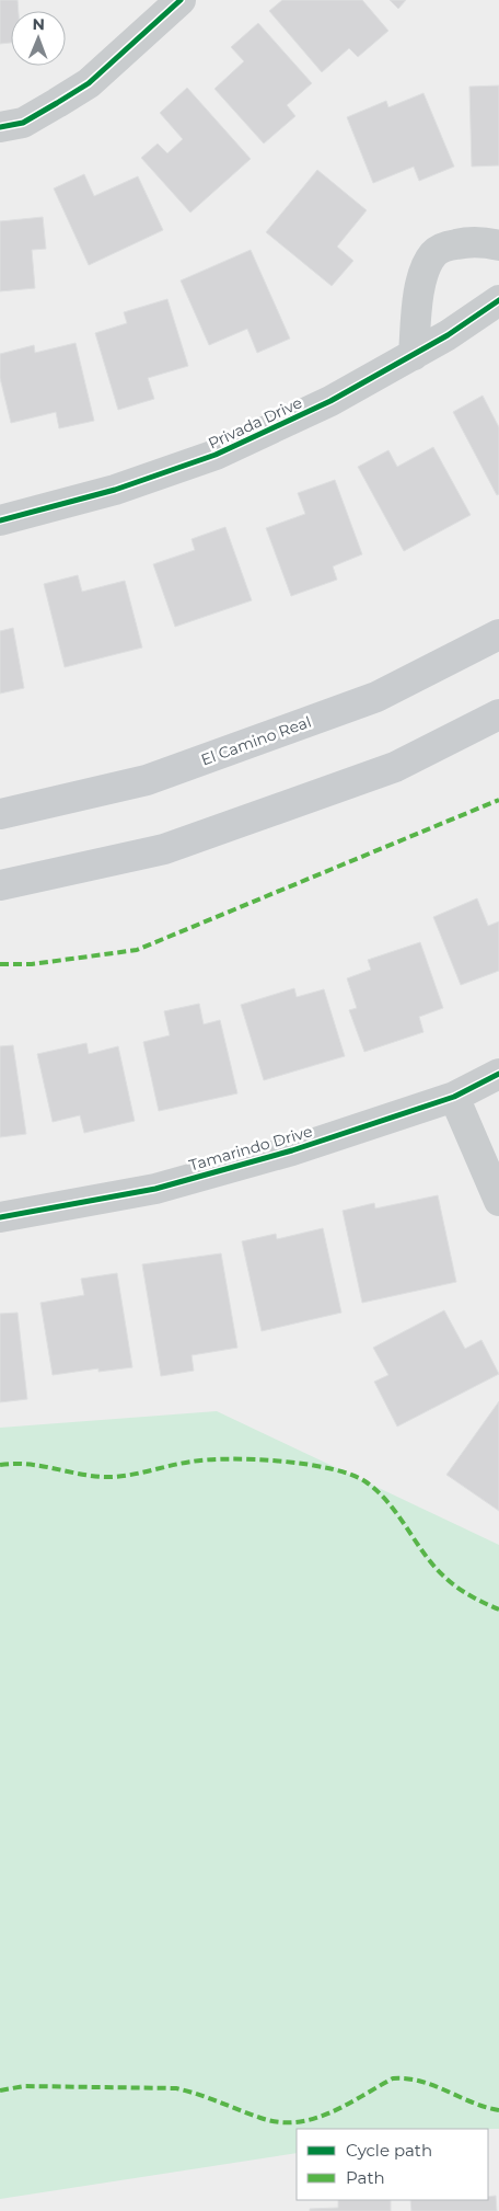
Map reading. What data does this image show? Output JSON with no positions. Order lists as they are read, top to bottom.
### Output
{
  "streets": {
    "main road": ["El Camino Real"],
    "street": ["Privada Drive", "Tamarindo Drive"]
  },
  "legend": ["Cycle path", "Path"],
  "north": "top"
}
